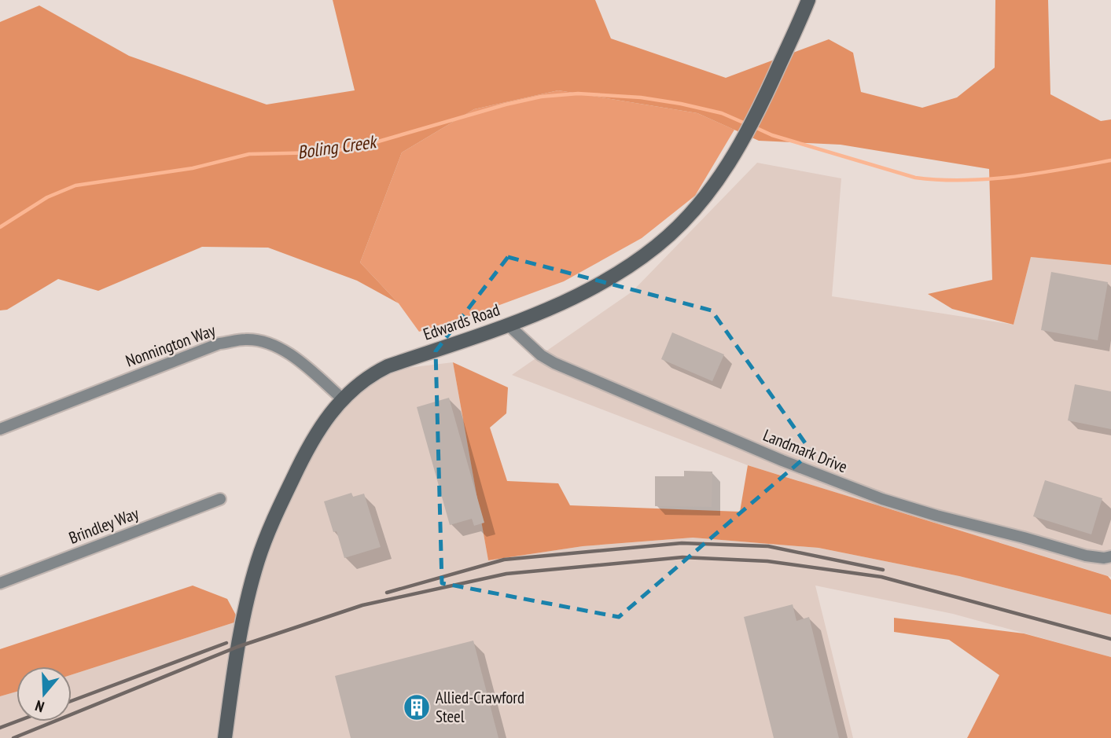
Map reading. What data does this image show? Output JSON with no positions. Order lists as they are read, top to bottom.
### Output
{
  "streets": {
    "main road": ["Edwards Road"],
    "street": ["Nonnington Way", "Landmark Drive", "Brindley Way"]
  },
  "crossings": [
    ["Edwards Road", "Nonnington Way"],
    ["Edwards Road", "Landmark Drive"]
  ],
  "water": ["Boling Creek"],
  "places": {
    "building": ["Allied-Crawford Steel"]
  },
  "north": "bottom"
}
